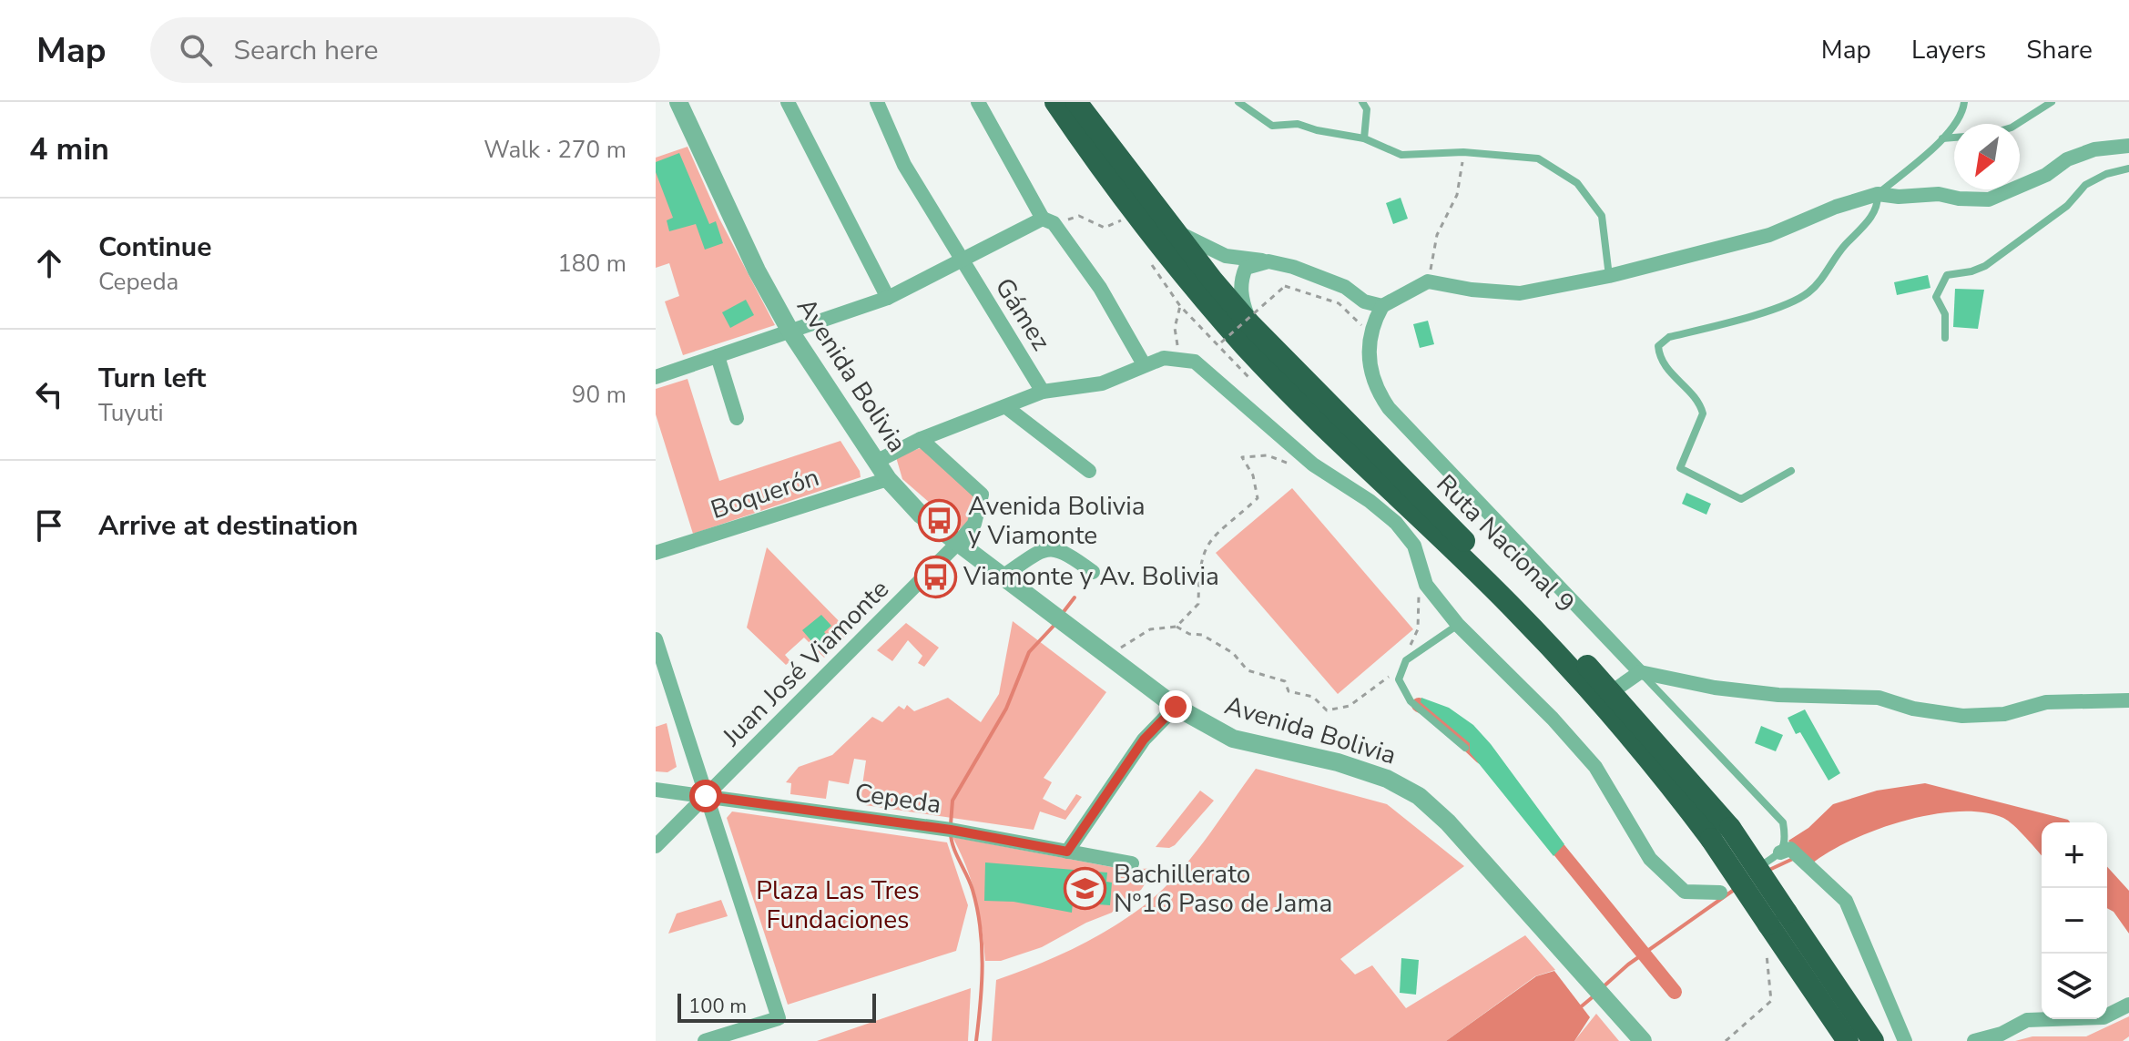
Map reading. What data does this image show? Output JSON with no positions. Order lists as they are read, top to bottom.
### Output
{
  "streets": {
    "highway": ["Ruta Nacional 9"],
    "street": [
      "Gámez",
      "Avenida Bolivia",
      "Boquerón",
      "Juan José Viamonte",
      "Cepeda"
    ]
  },
  "crossings": [
    ["Avenida Bolivia", "Boquerón"],
    ["Avenida Bolivia", "Juan José Viamonte"],
    ["Juan José Viamonte", "Cepeda"]
  ],
  "parks": ["Plaza Las Tres Fundaciones"],
  "places": {
    "bus stop": ["Avenida Bolivia y Viamonte", "Viamonte y Av. Bolivia"],
    "school or university": ["Bachillerato Nº16 Paso de Jama"]
  },
  "scale_bar": "100 m",
  "north": "bottom left",
  "page": {
    "header": "Map",
    "search": "Search here",
    "nav": ["Map", "Layers", "Share"],
    "heading": ["4 min", "Walk · 270 m"],
    "list": [
      ["Continue", "Cepeda", "180 m"],
      ["Turn left", "Tuyuti", "90 m"],
      "Arrive at destination"
    ],
    "map_buttons": ["+", "−"],
    "scale": "100 m"
  }
}
